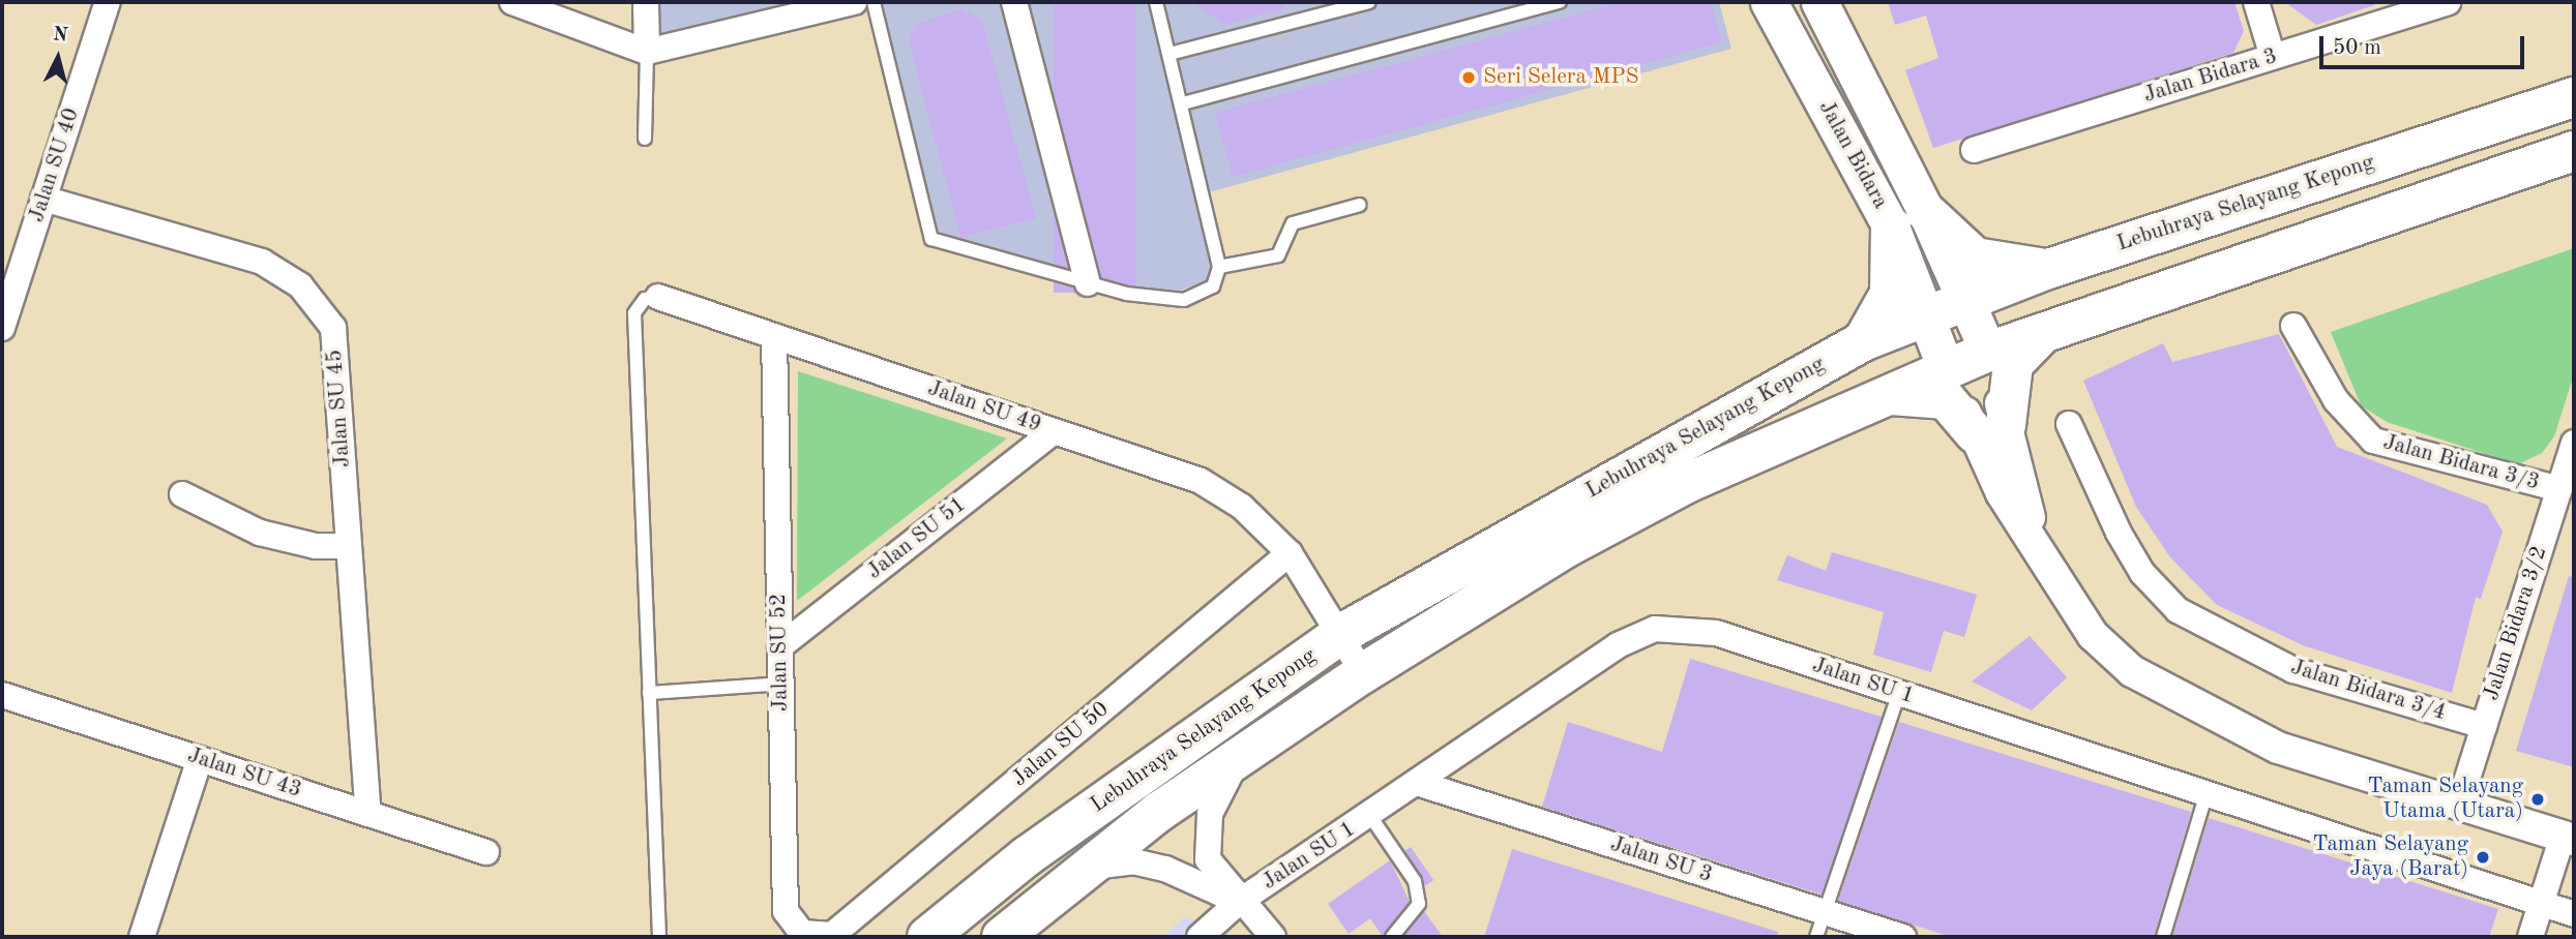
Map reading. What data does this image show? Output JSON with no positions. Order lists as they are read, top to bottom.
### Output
{
  "streets": {
    "main road": ["Jalan Bidara", "Lebuhraya Selayang Kepong"],
    "street": [
      "Jalan Bidara 3",
      "Jalan SU 40",
      "Jalan SU 49",
      "Jalan SU 45",
      "Jalan Bidara 3/3",
      "Jalan SU 51",
      "Jalan Bidara 3/2",
      "Jalan SU 52",
      "Jalan SU 1",
      "Jalan Bidara 3/4",
      "Jalan SU 50",
      "Jalan SU 43",
      "Jalan SU 3"
    ]
  },
  "crossings": [
    ["Jalan Bidara", "Lebuhraya Selayang Kepong"],
    ["Jalan SU 40", "Jalan SU 45"],
    ["Lebuhraya Selayang Kepong", "Jalan SU 49"],
    ["Jalan SU 49", "Jalan SU 51"],
    ["Jalan SU 49", "Jalan SU 52"],
    ["Jalan SU 49", "Jalan SU 50"],
    ["Jalan SU 45", "Jalan SU 43"],
    ["Jalan Bidara 3/3", "Jalan Bidara 3/2"],
    ["Jalan SU 51", "Jalan SU 52"],
    ["Jalan Bidara 3/2", "Jalan Bidara 3/4"],
    ["Jalan SU 52", "Jalan SU 50"],
    ["Jalan SU 1", "Jalan SU 3"]
  ],
  "places": ["Seri Selera MPS", "Taman Selayang Utama (Utara)", "Taman Selayang Jaya (Barat)"],
  "scale_bar": "50 m",
  "north": "top"
}
